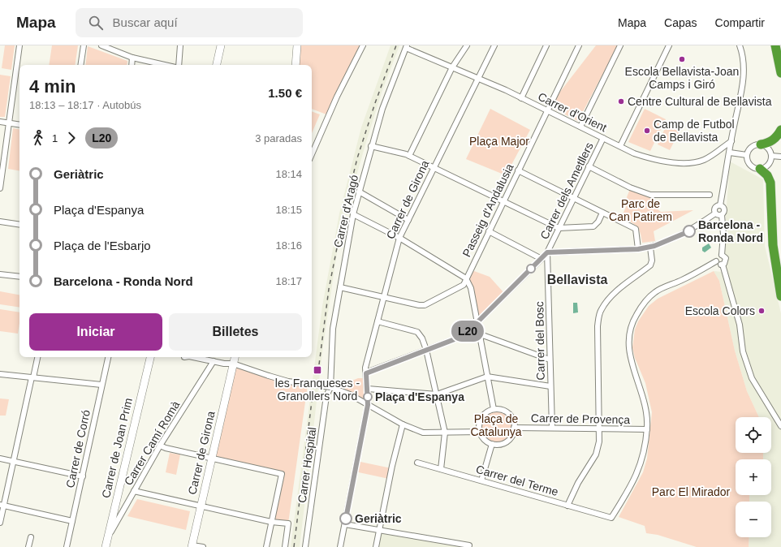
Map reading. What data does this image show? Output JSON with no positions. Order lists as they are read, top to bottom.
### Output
{
  "streets": {
    "street": [
      "Carrer d'Orient",
      "Carrer dels Ametllers",
      "Carrer de Girona",
      "Passeig d'Andalusia",
      "Carrer d'Aragó",
      "Carrer del Bosc",
      "Carrer de Provença",
      "Carrer Camí Romà",
      "Carrer de Joan Prim",
      "Carrer de Corró",
      "Carrer Hospital",
      "Carrer del Terme"
    ]
  },
  "crossings": [
    ["Carrer d'Orient", "Carrer dels Ametllers"],
    ["Carrer d'Orient", "Carrer de Girona"],
    ["Carrer d'Orient", "Passeig d'Andalusia"],
    ["Carrer d'Orient", "Carrer d'Aragó"],
    ["Carrer dels Ametllers", "Carrer del Bosc"],
    ["Carrer de Girona", "Passeig d'Andalusia"],
    ["Passeig d'Andalusia", "Carrer d'Aragó"],
    ["Carrer d'Aragó", "Carrer Hospital"],
    ["Carrer del Bosc", "Carrer de Provença"],
    ["Carrer de Provença", "Carrer del Terme"],
    ["Carrer Camí Romà", "Carrer de Joan Prim"]
  ],
  "districts": ["Bellavista"],
  "parks": [
    "Plaça Major",
    "Parc de Can Patirem",
    "Plaça de Catalunya",
    "Parc El Mirador"
  ],
  "places": {
    "other": [
      "Escola Bellavista-Joan Camps i Giró",
      "Centre Cultural de Bellavista",
      "Camp de Futbol de Bellavista",
      "Barcelona - Ronda Nord",
      "Escola Colors",
      "Plaça d'Espanya",
      "Geriàtric"
    ],
    "transit": ["les Franqueses - Granollers Nord"]
  },
  "lines": ["bus line L20"],
  "page": {
    "header": "Mapa",
    "search": "Buscar aquí",
    "nav": ["Mapa", "Capas", "Compartir"],
    "on_map": "L20",
    "heading": ["4 min", "18:13 – 18:17 · Autobús", "1.50 €"],
    "legs": ["1", "L20", "3 paradas"],
    "list": [
      {
        "name": "Geriàtric",
        "value": "18:14"
      },
      {
        "name": "Plaça d'Espanya",
        "value": "18:15"
      },
      {
        "name": "Plaça de l'Esbarjo",
        "value": "18:16"
      },
      {
        "name": "Barcelona - Ronda Nord",
        "value": "18:17"
      }
    ],
    "buttons": ["Iniciar", "Billetes"],
    "map_buttons": ["+", "−"]
  }
}
